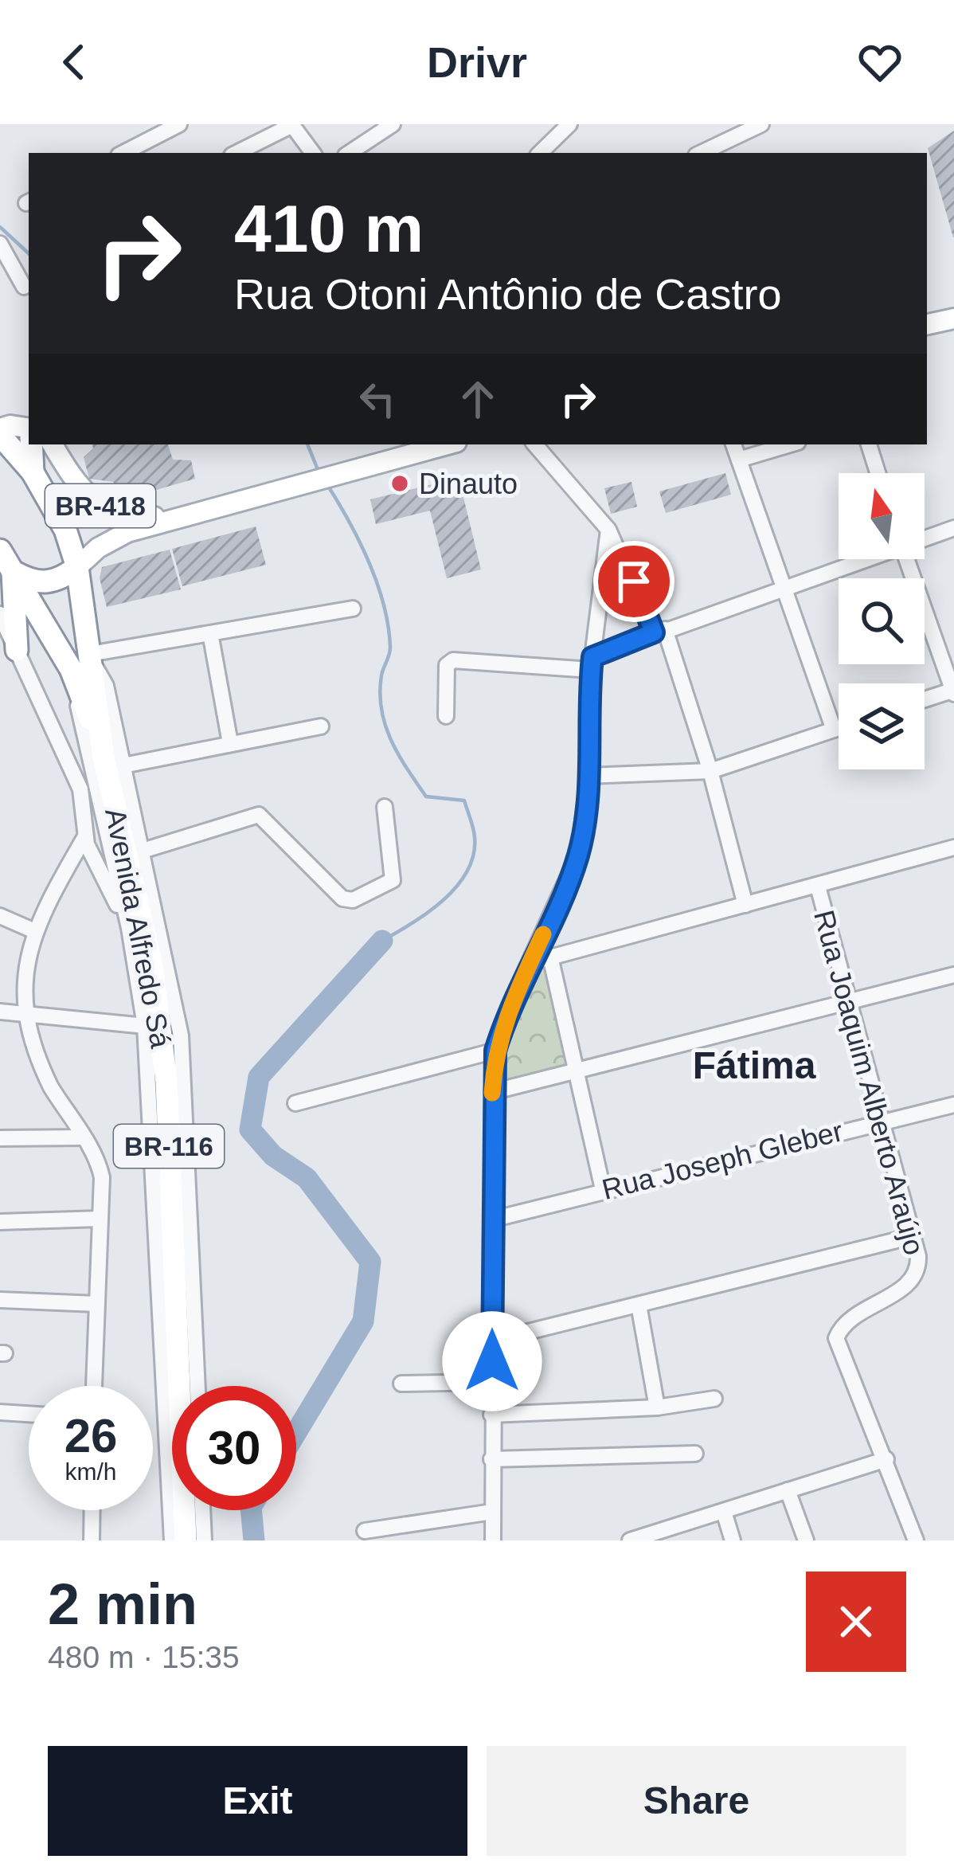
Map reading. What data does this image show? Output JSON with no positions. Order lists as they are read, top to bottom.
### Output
{
  "streets": {
    "highway": ["Avenida Alfredo Sá", "BR-116"],
    "main road": ["BR-418"],
    "street": ["Rua Joaquim Alberto Araújo", "Rua Joseph Gleber"]
  },
  "crossings": [
    ["BR-418", "Avenida Alfredo Sá"],
    ["Avenida Alfredo Sá", "BR-116"],
    ["Rua Joaquim Alberto Araújo", "Rua Joseph Gleber"]
  ],
  "districts": ["Fátima"],
  "places": ["Dinauto"],
  "north": "top",
  "page": {
    "header": "Drivr",
    "turn": ["410 m", "Rua Otoni Antônio de Castro"],
    "speed": "26 km/h",
    "limit": "30",
    "heading": ["2 min", "480 m · 15:35"],
    "buttons": ["Exit", "Share"]
  }
}
